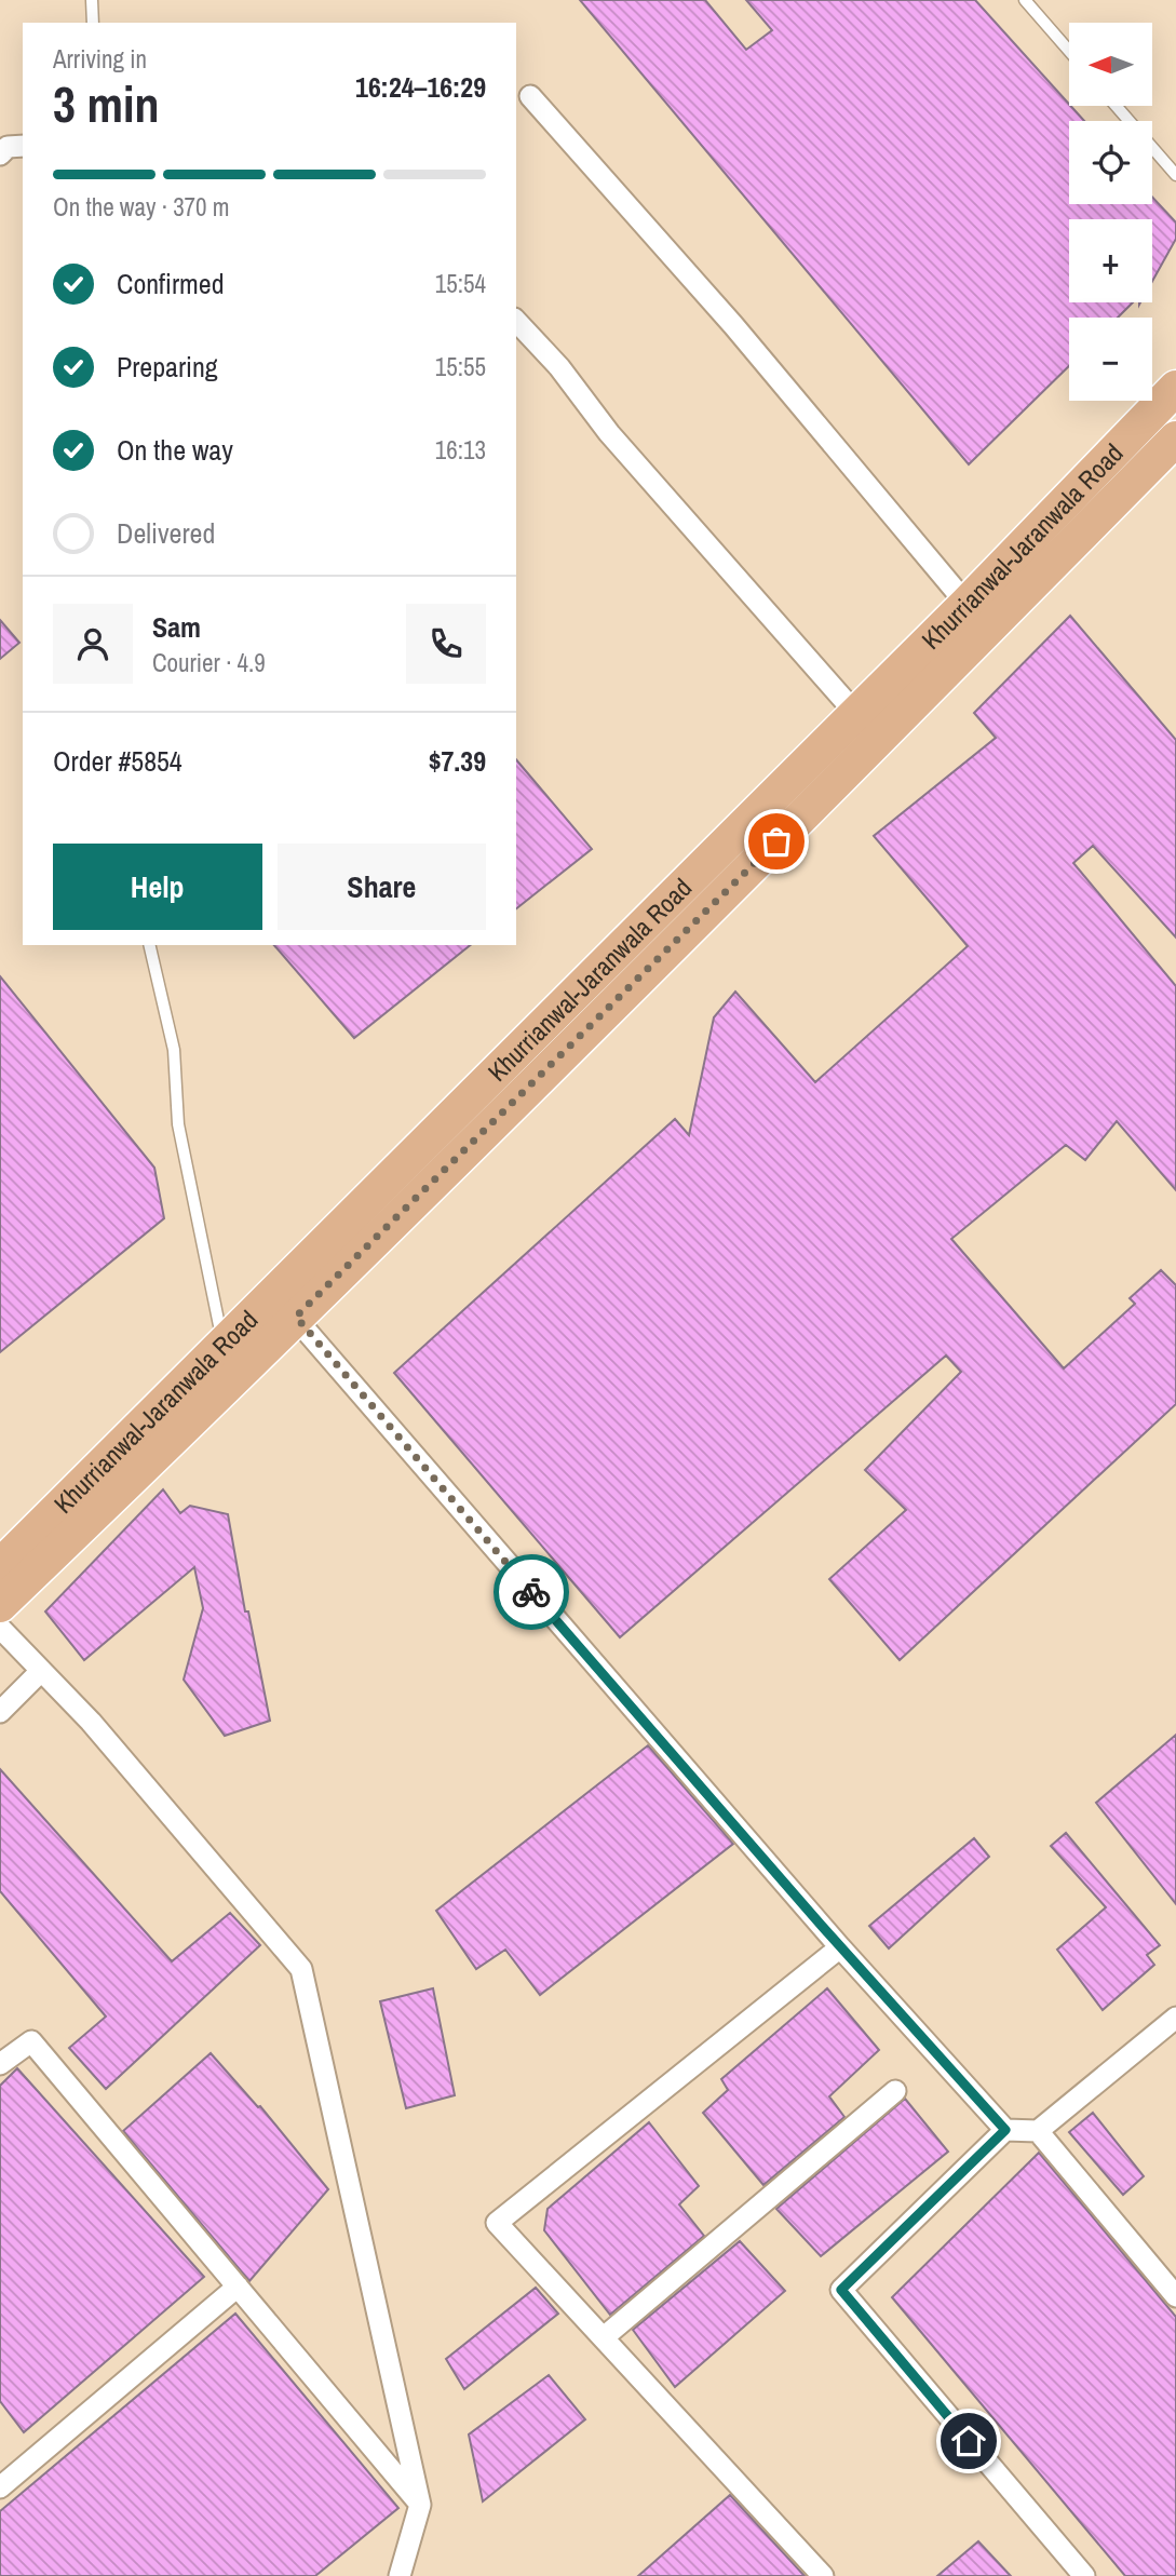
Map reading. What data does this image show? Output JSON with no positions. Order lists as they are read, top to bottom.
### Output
{
  "streets": {
    "main road": ["Khurrianwal-Jaranwala Road"]
  },
  "north": "left",
  "page": {
    "map_buttons": ["+", "−"],
    "heading": ["3 min", "Arriving in", "16:24–16:29"],
    "panel": [
      "Sam",
      "Courier · 4.9",
      "Order #5854",
      "$7.39"
    ],
    "bar": "On the way · 370 m",
    "list": [
      ["Confirmed", "15:54"],
      ["Preparing", "15:55"],
      ["On the way", "16:13"],
      "Delivered"
    ],
    "buttons": ["Help", "Share"]
  }
}
